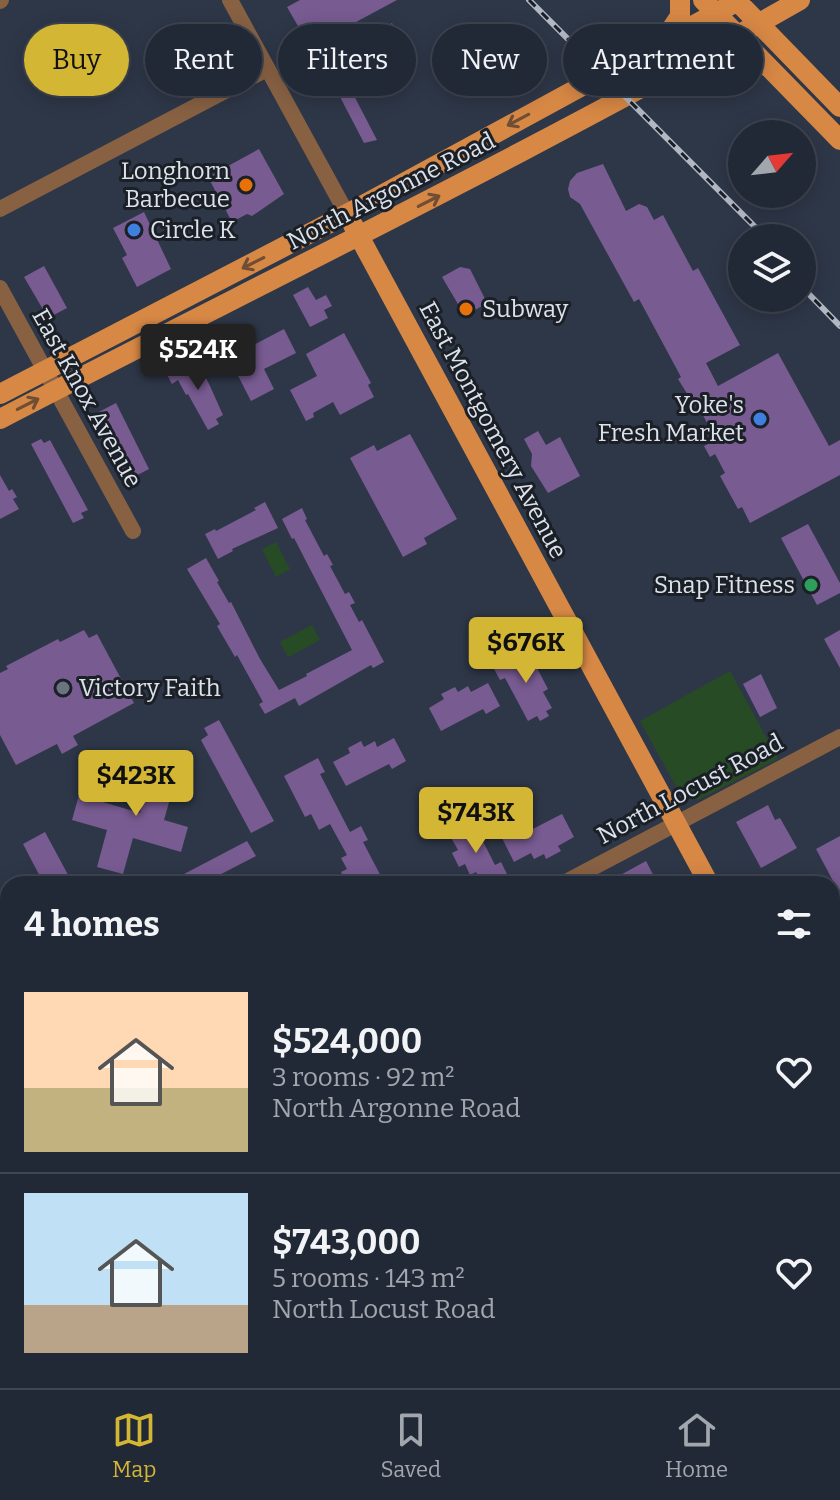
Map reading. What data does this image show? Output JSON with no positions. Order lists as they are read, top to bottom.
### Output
{
  "streets": {
    "main road": ["North Argonne Road", "East Montgomery Avenue"],
    "street": ["East Knox Avenue", "North Locust Road"]
  },
  "crossings": [
    ["North Argonne Road", "East Knox Avenue"],
    ["North Argonne Road", "East Montgomery Avenue"],
    ["East Montgomery Avenue", "North Locust Road"]
  ],
  "places": [
    "Longhorn Barbecue",
    "Circle K",
    "Subway",
    "Yoke's Fresh Market",
    "Snap Fitness",
    "Victory Faith"
  ],
  "north": "top right",
  "page": {
    "chip": [
      "Buy",
      "Rent",
      "Filters",
      "New",
      "Apartment"
    ],
    "price": [
      "$524K",
      "$676K",
      "$423K",
      "$743K"
    ],
    "heading": "4 homes",
    "list": [
      {
        "name": "$524,000",
        "note": "3 rooms · 92 m² · North Argonne Road"
      },
      {
        "name": "$743,000",
        "note": "5 rooms · 143 m² · North Locust Road"
      }
    ],
    "tabs": ["Map", "Saved", "Home"]
  }
}
